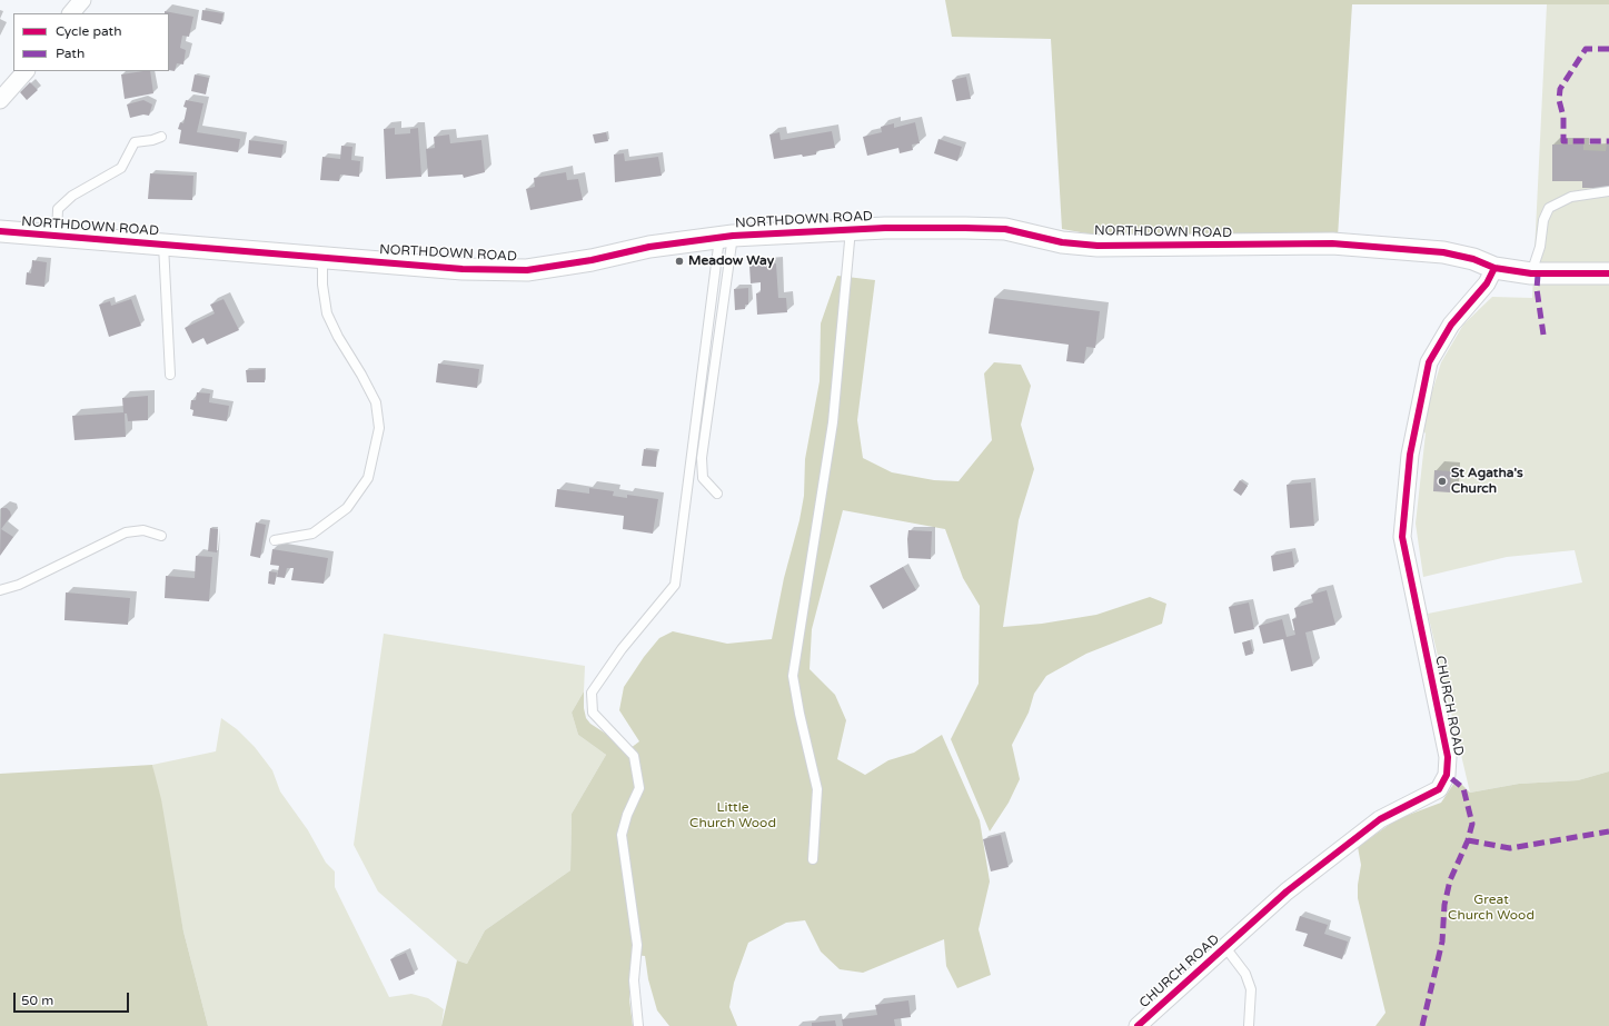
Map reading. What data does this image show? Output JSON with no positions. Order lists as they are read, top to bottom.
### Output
{
  "streets": {
    "street": ["NORTHDOWN ROAD", "CHURCH ROAD"]
  },
  "crossings": [
    ["NORTHDOWN ROAD", "CHURCH ROAD"]
  ],
  "parks": ["Little Church Wood", "Great Church Wood"],
  "places": ["Meadow Way", "St Agatha's Church"],
  "legend": ["Cycle path", "Path"],
  "scale_bar": "50 m"
}
